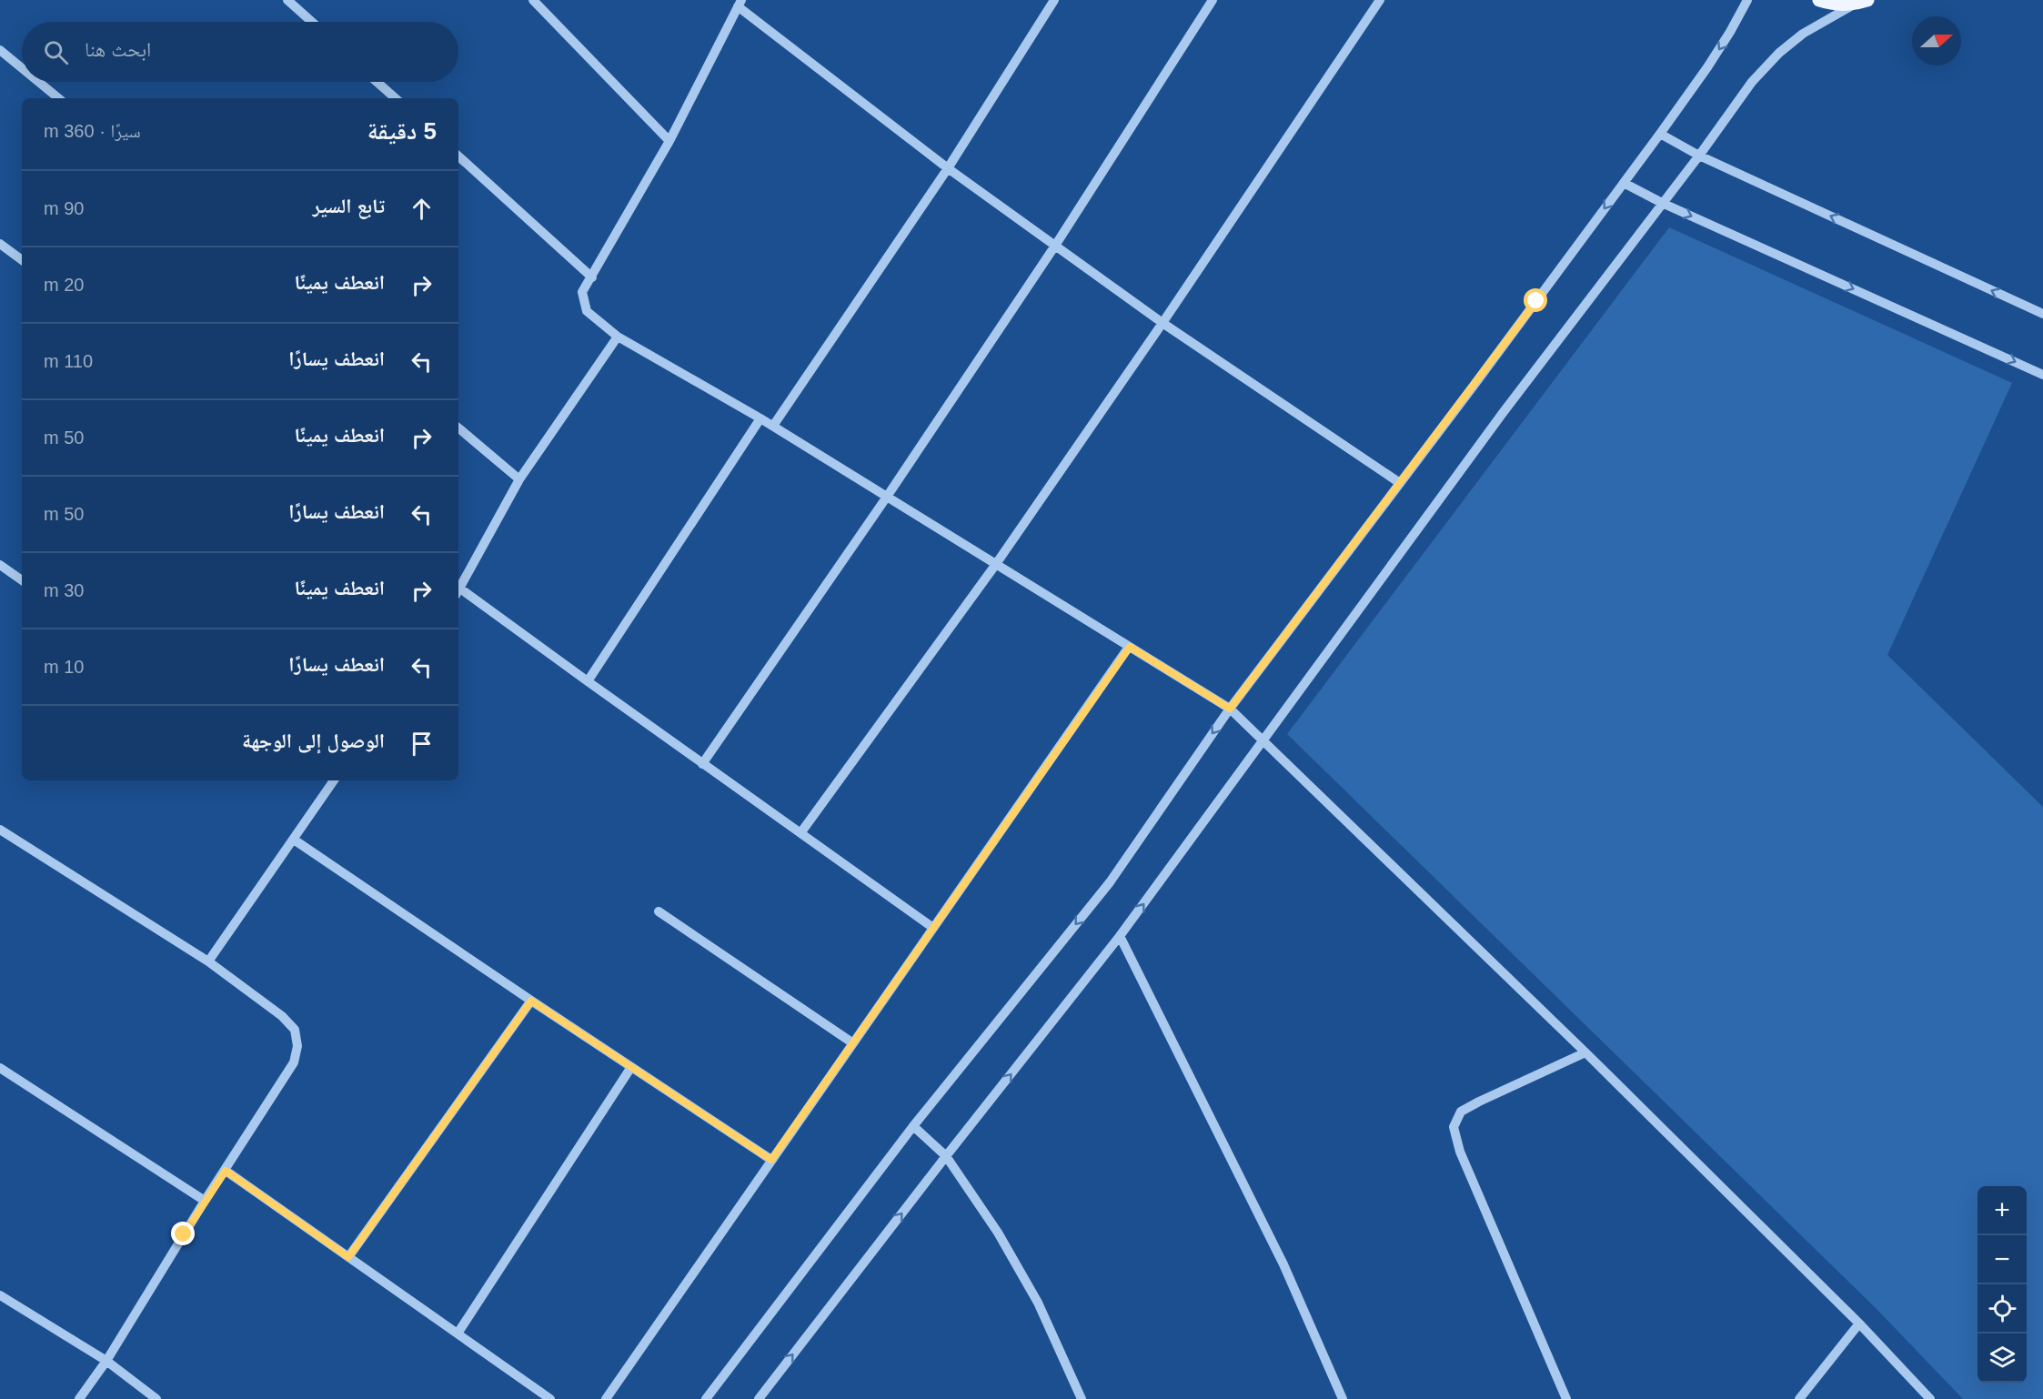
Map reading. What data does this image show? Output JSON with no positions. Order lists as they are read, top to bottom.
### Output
{
  "north": "right",
  "page": {
    "search": "ابحث هنا",
    "heading": ["5 دقيقة", "سيرًا · 360 m"],
    "list": [
      ["تابع السير", "90 m"],
      ["انعطف يمينًا", "20 m"],
      ["انعطف يسارًا", "110 m"],
      ["انعطف يمينًا", "50 m"],
      ["انعطف يسارًا", "50 m"],
      ["انعطف يمينًا", "30 m"],
      ["انعطف يسارًا", "10 m"],
      "الوصول إلى الوجهة"
    ],
    "map_buttons": ["+", "−"]
  }
}
